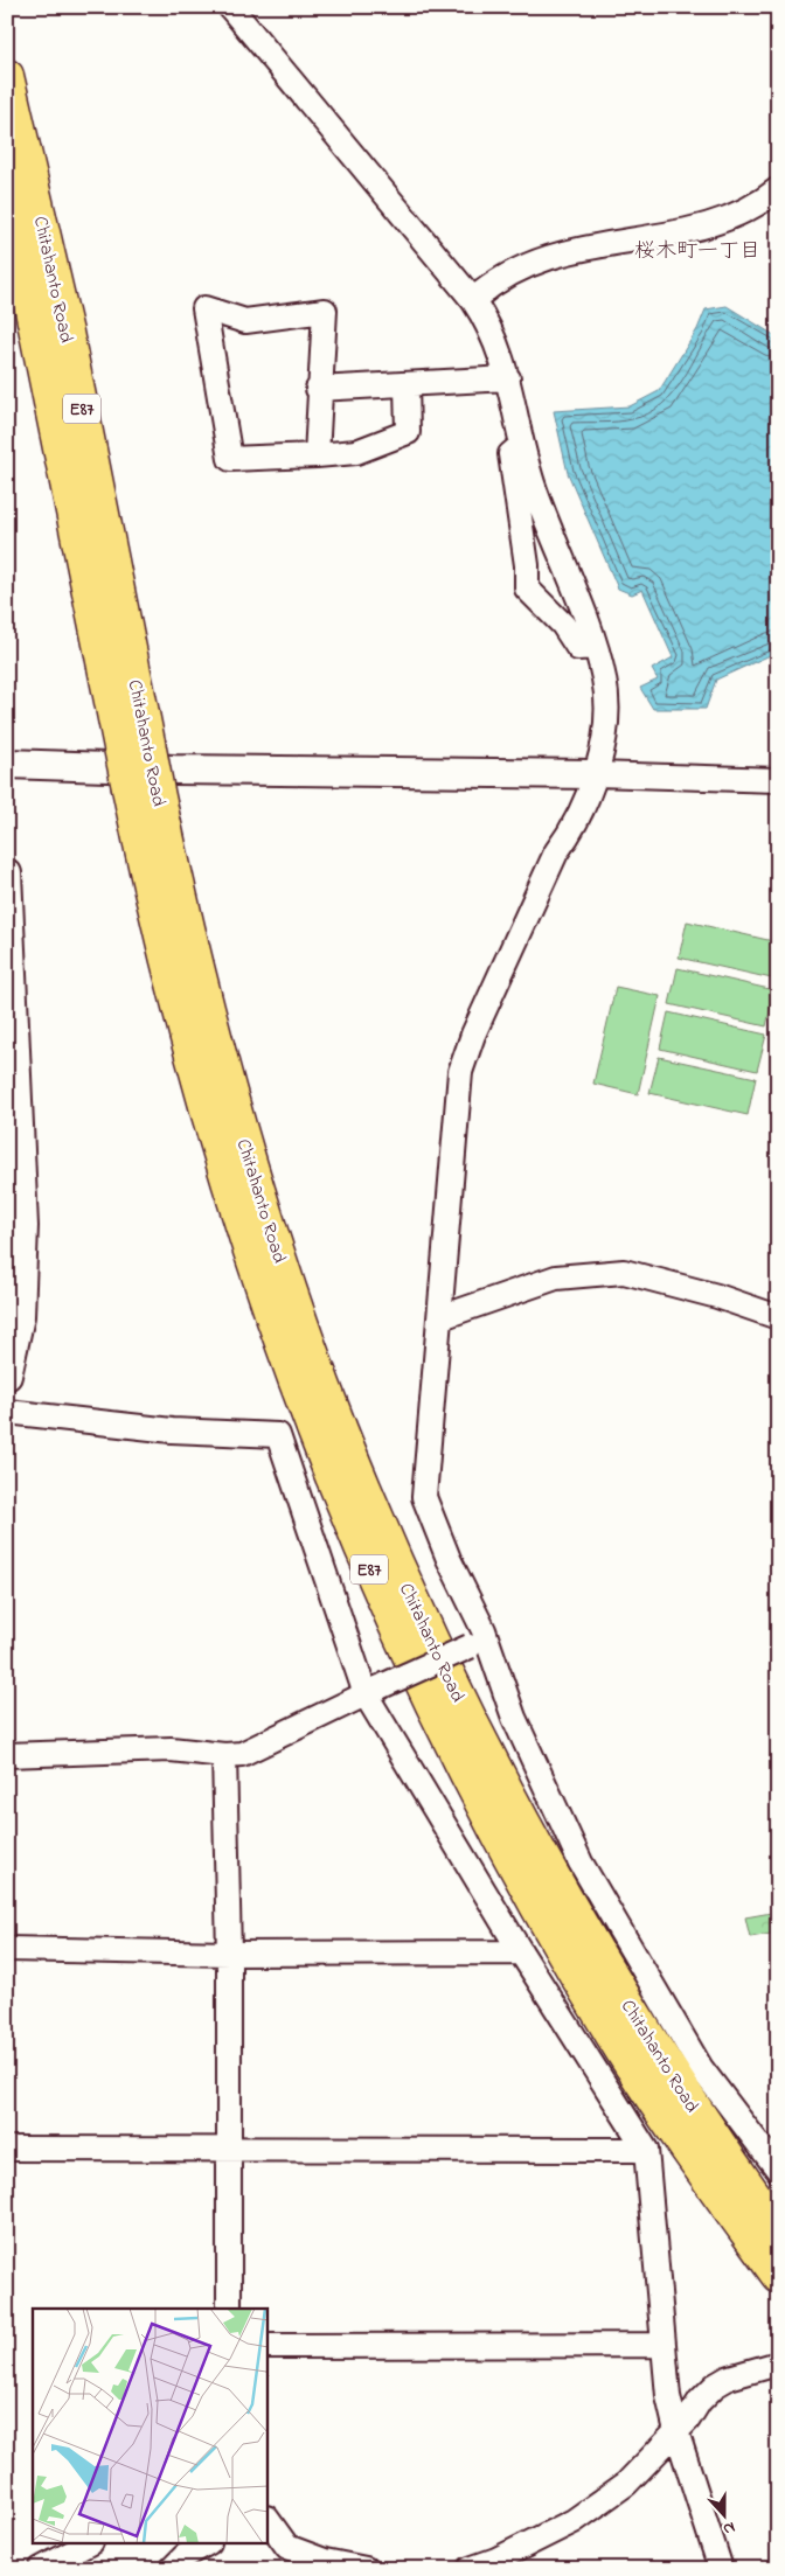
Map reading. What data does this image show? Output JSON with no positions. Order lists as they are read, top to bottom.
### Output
{
  "streets": {
    "highway": ["Chitahanto Road", "E87"]
  },
  "districts": ["桜木町一丁目"],
  "north": "bottom"
}
